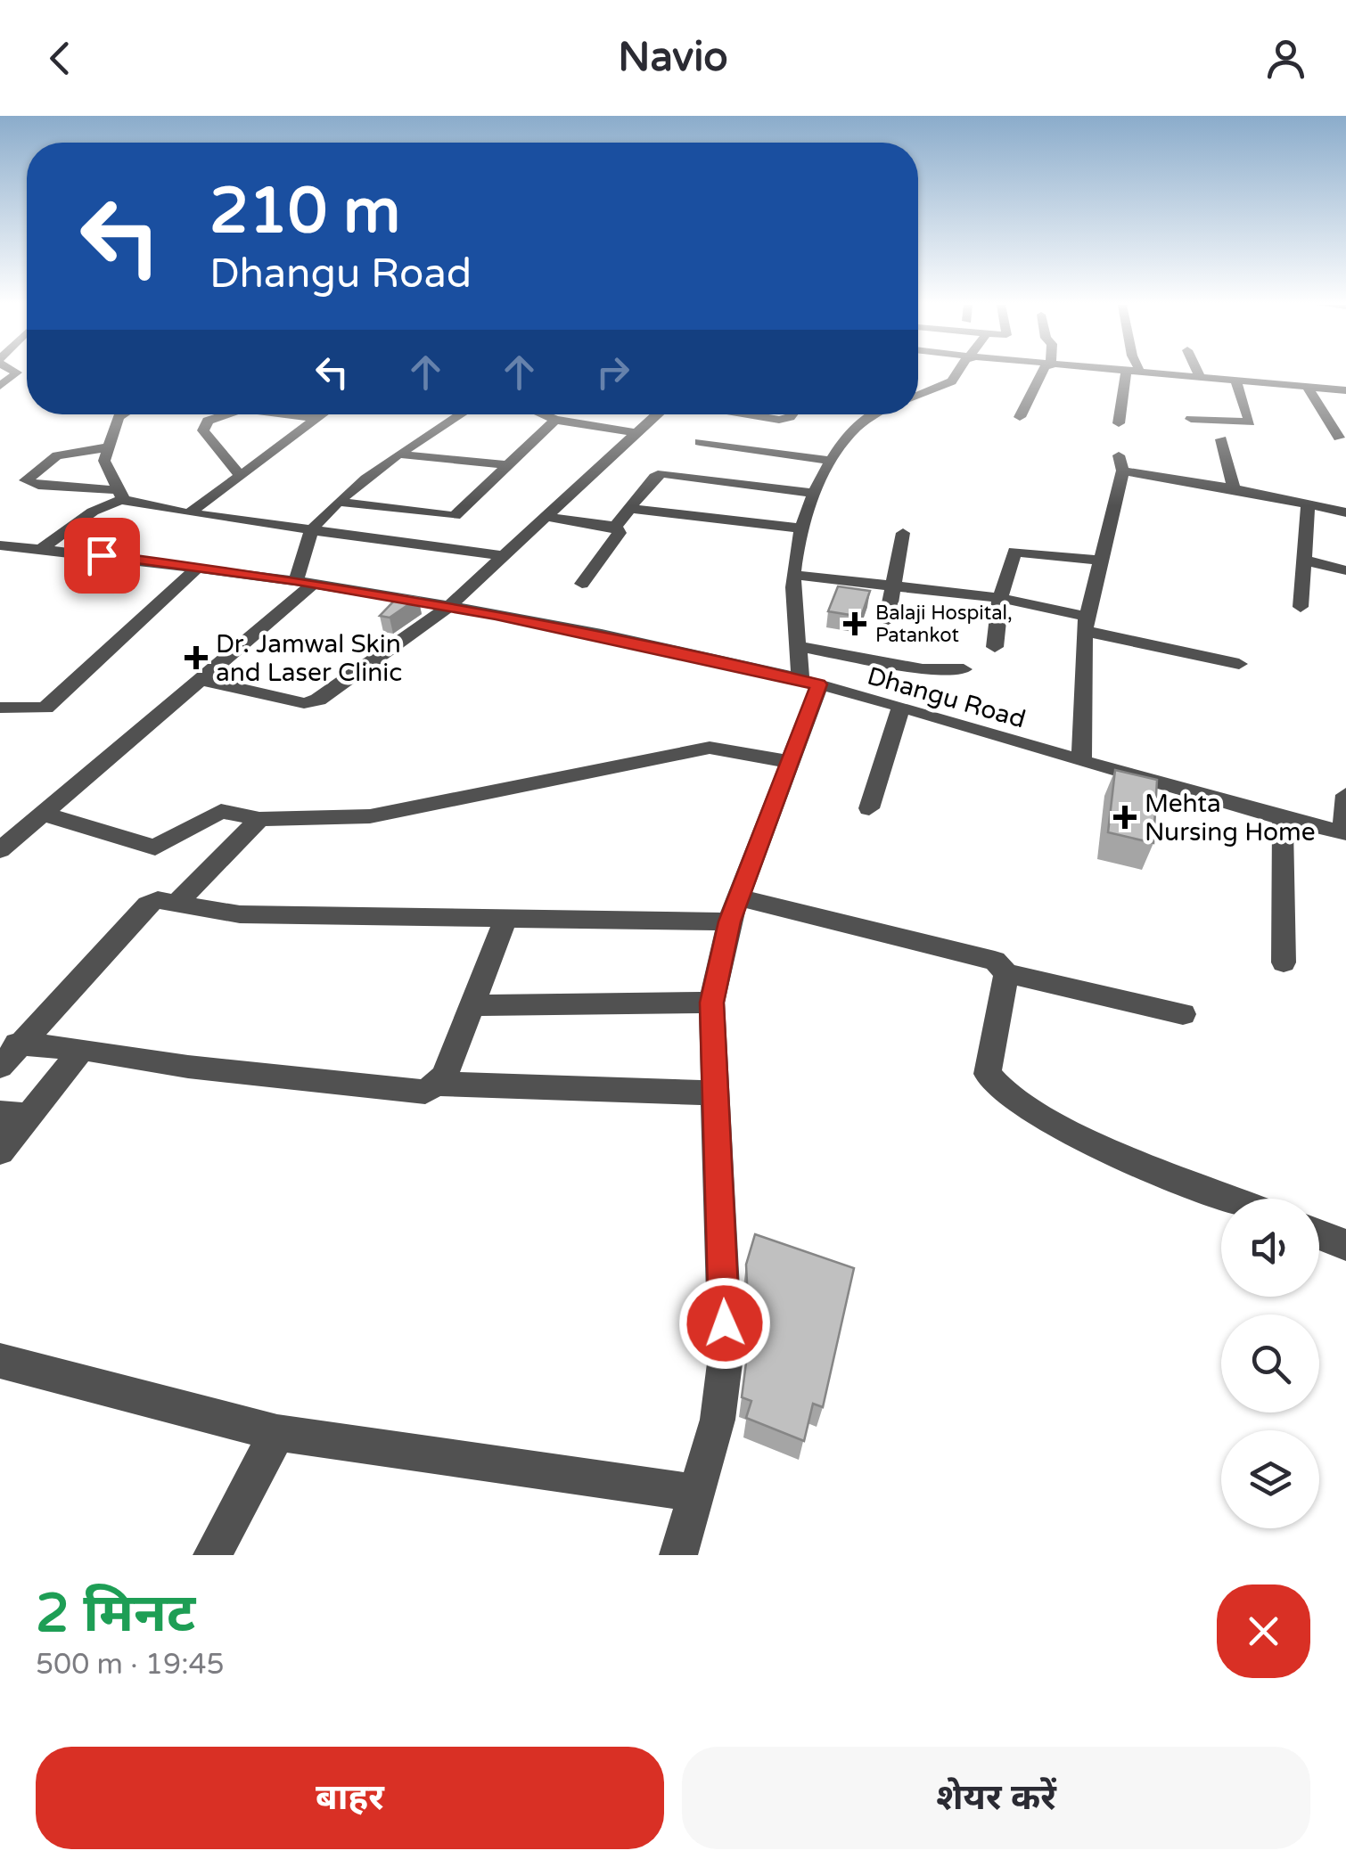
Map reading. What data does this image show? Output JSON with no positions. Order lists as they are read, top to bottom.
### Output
{
  "streets": {
    "street": ["Dhangu Road"]
  },
  "places": {
    "health": ["Balaji Hospital, Patankot", "Dr. Jamwal Skin and Laser Clinic", "Mehta Nursing Home"]
  },
  "page": {
    "header": "Navio",
    "turn": ["210 m", "Dhangu Road"],
    "heading": ["2 मिनट", "500 m · 19:45"],
    "buttons": ["बाहर", "शेयर करें"]
  }
}
